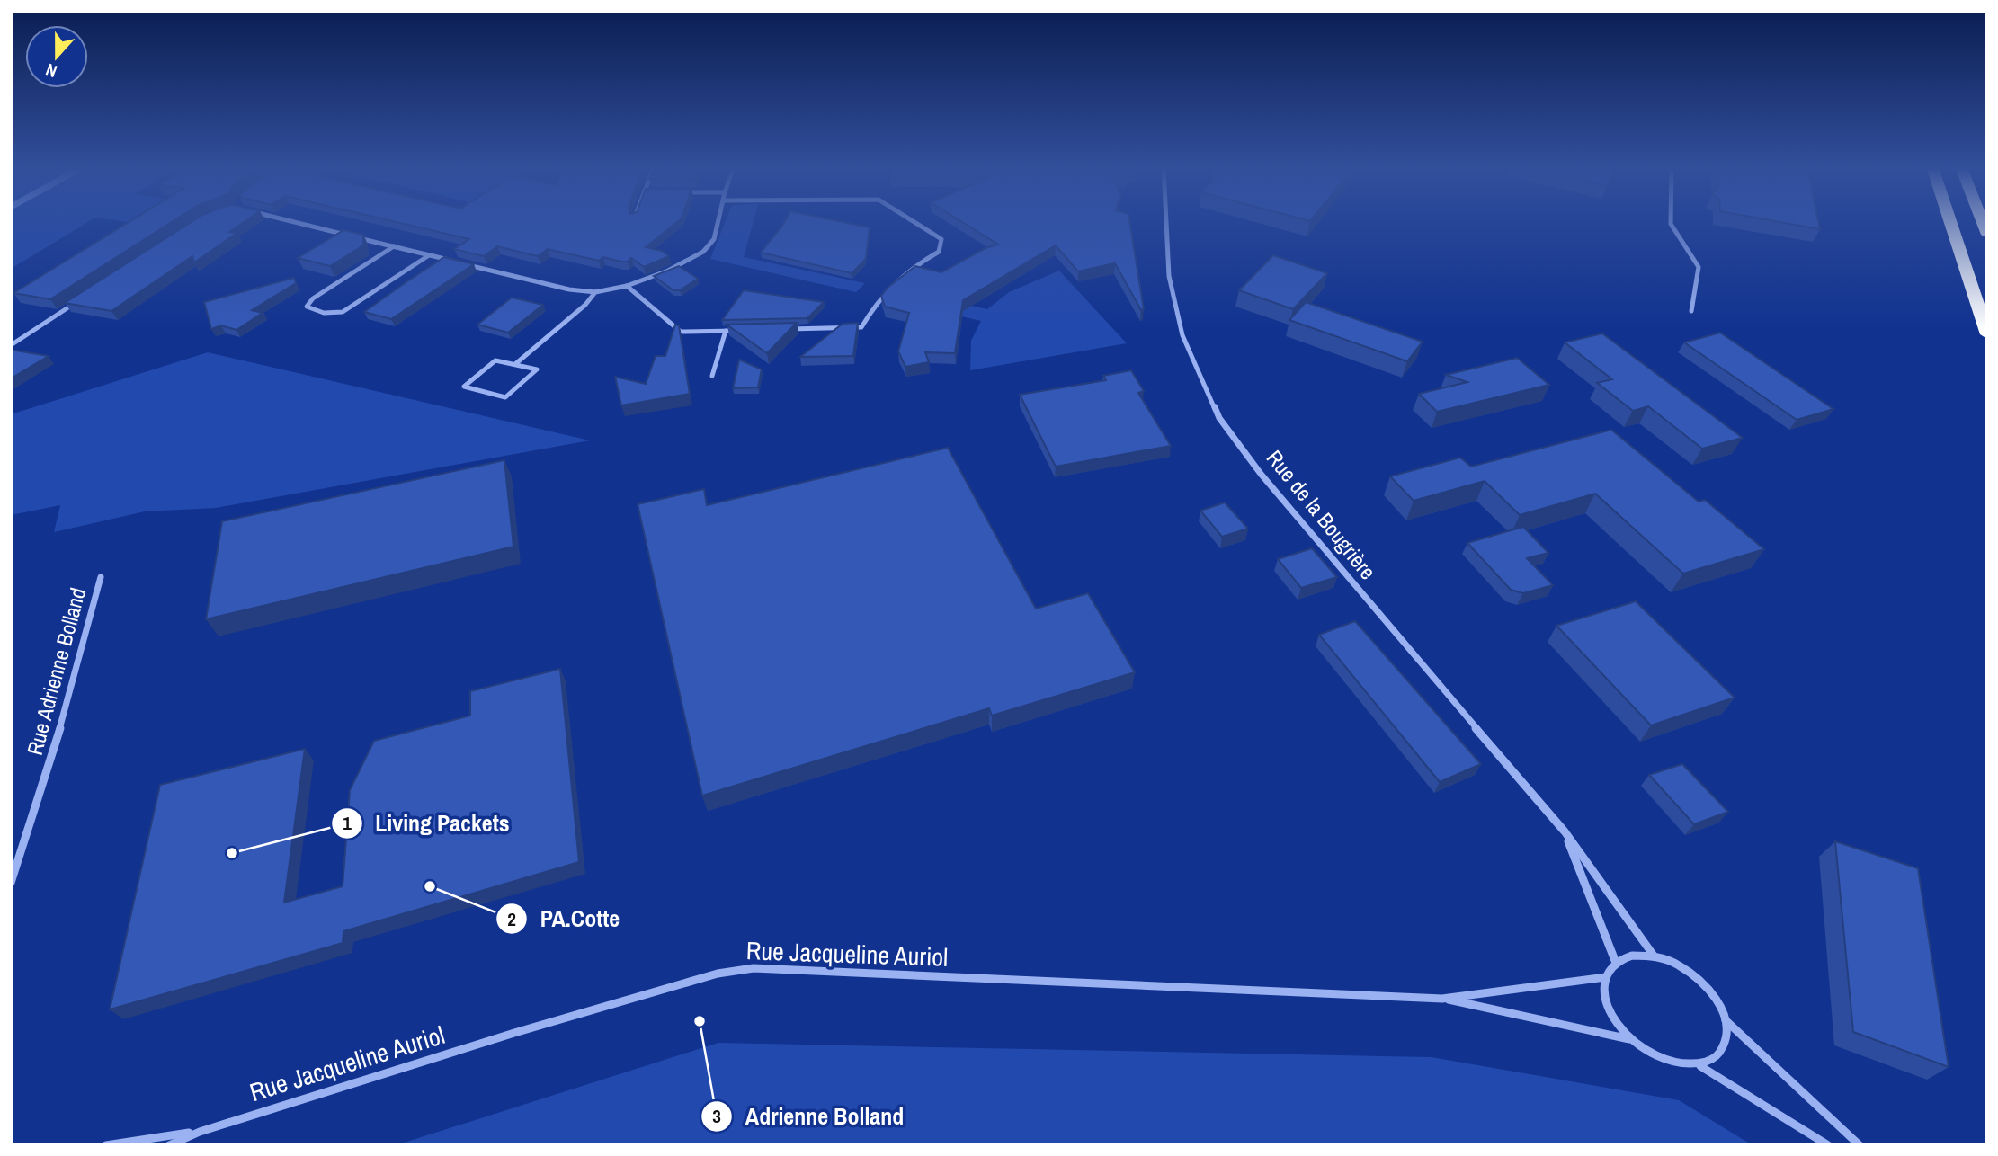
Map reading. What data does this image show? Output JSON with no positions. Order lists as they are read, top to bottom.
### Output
{
  "streets": {
    "street": ["Rue de la Bougrière", "Rue Adrienne Bolland", "Rue Jacqueline Auriol"]
  },
  "crossings": [
    ["Rue de la Bougrière", "Rue Jacqueline Auriol"]
  ],
  "places": ["Living Packets", "PA.Cotte", "Adrienne Bolland"],
  "north": "bottom"
}
